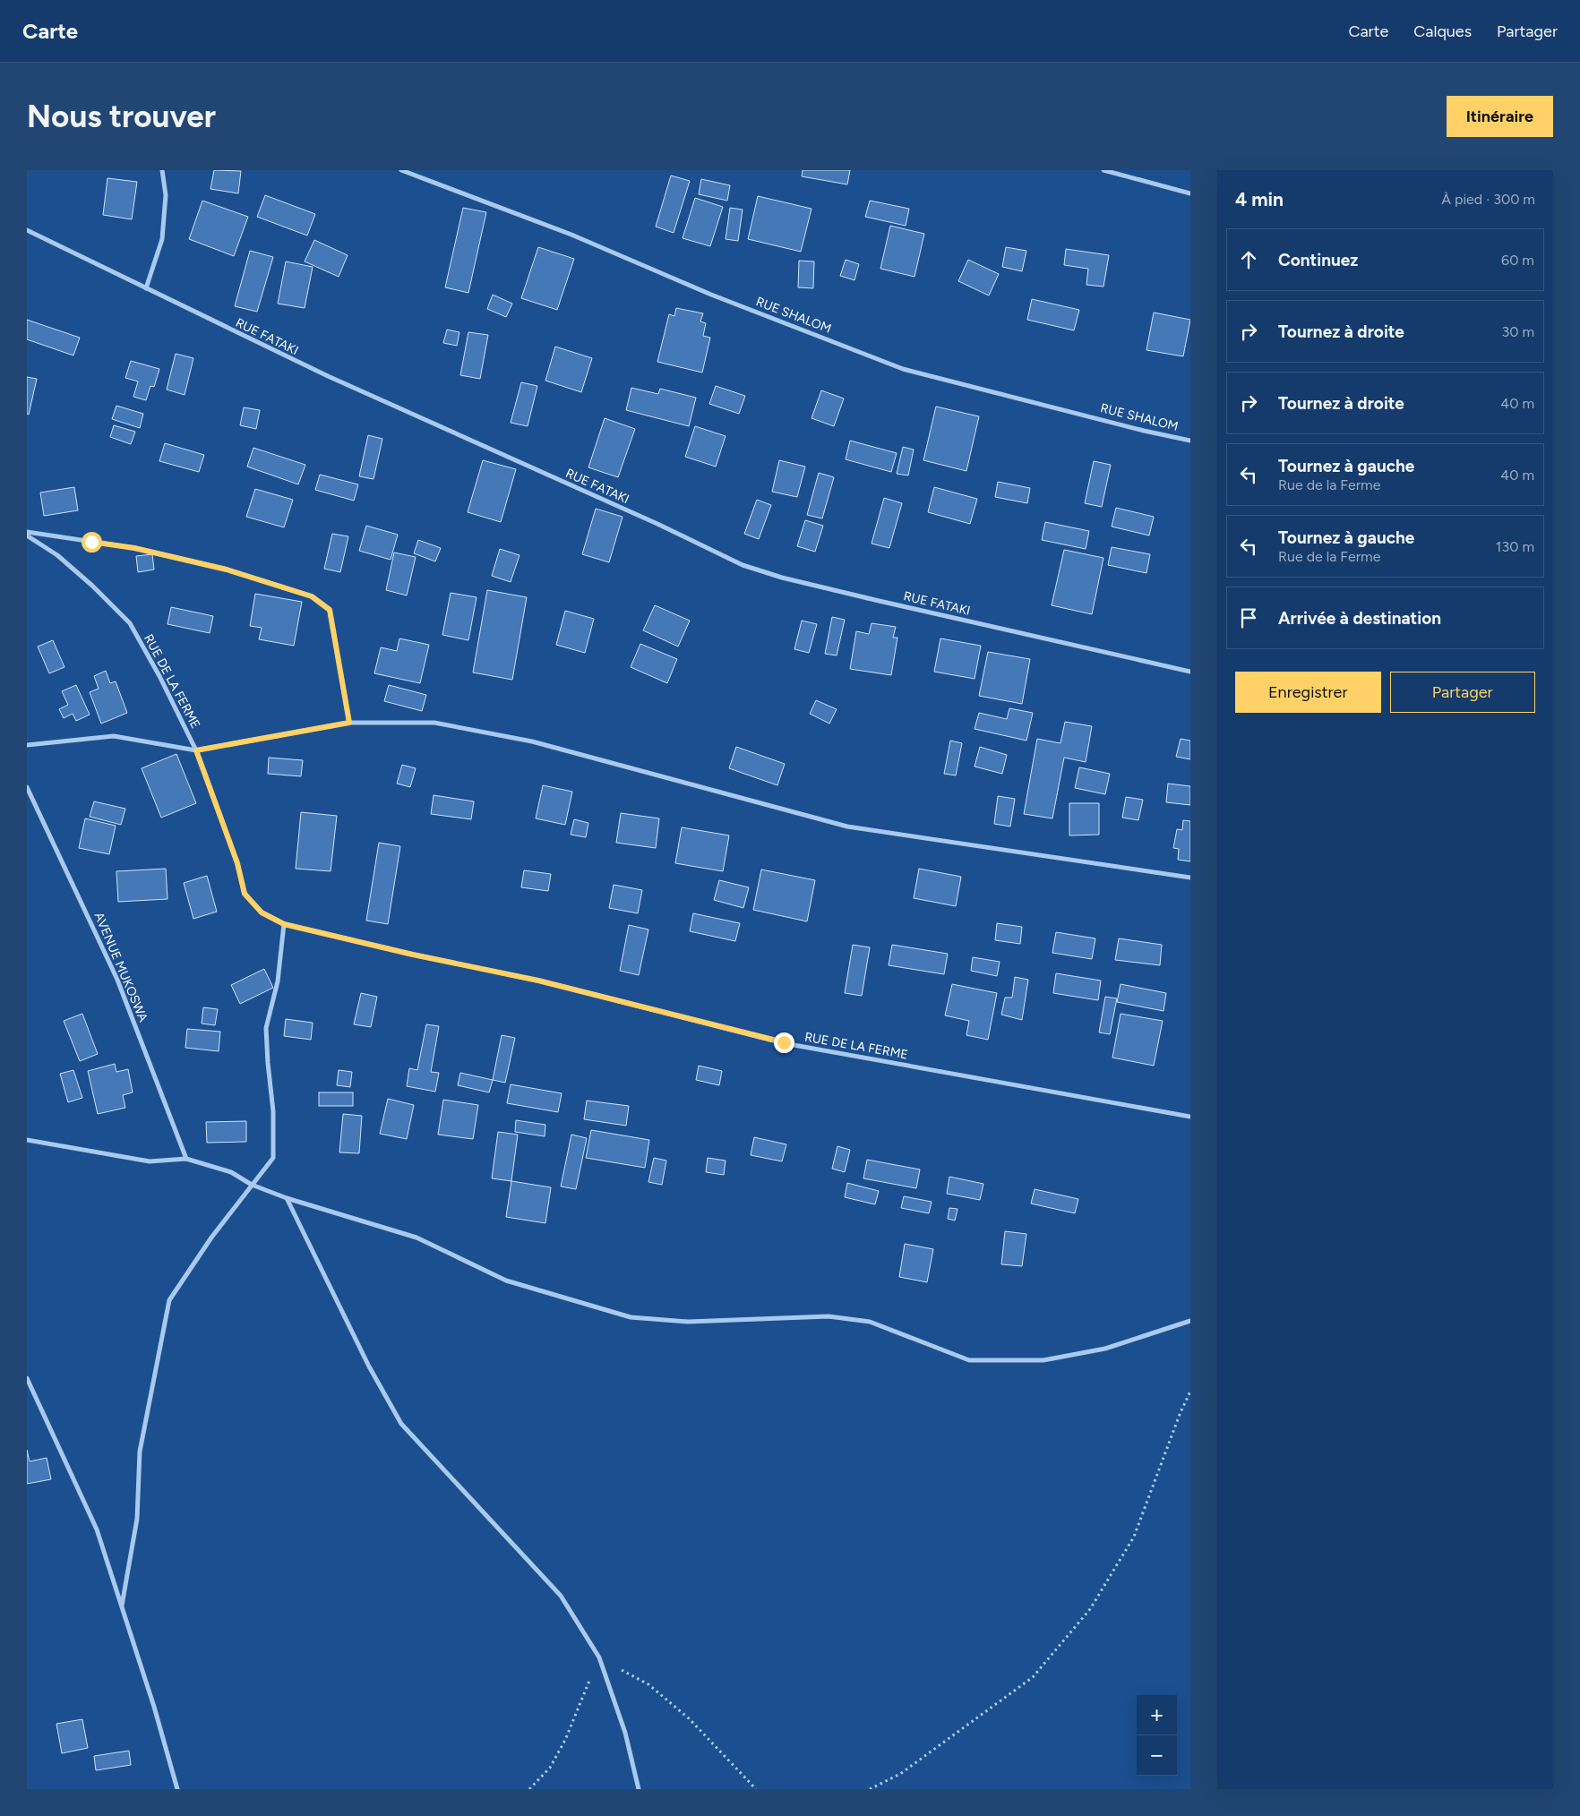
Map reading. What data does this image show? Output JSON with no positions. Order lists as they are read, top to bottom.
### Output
{
  "streets": {
    "street": [
      "RUE SHALOM",
      "RUE FATAKI",
      "RUE DE LA FERME",
      "AVENUE MUKOSWA"
    ]
  },
  "page": {
    "header": "Carte",
    "nav": ["Carte", "Calques", "Partager"],
    "buttons": [
      "Itinéraire",
      ["Enregistrer", "Partager"]
    ],
    "title": "Nous trouver",
    "heading": ["4 min", "À pied · 300 m"],
    "list": [
      ["Continuez", "60 m"],
      ["Tournez à droite", "30 m"],
      ["Tournez à droite", "40 m"],
      ["Tournez à gauche", "Rue de la Ferme", "40 m"],
      ["Tournez à gauche", "Rue de la Ferme", "130 m"],
      "Arrivée à destination"
    ],
    "map_buttons": ["+", "−"]
  }
}
